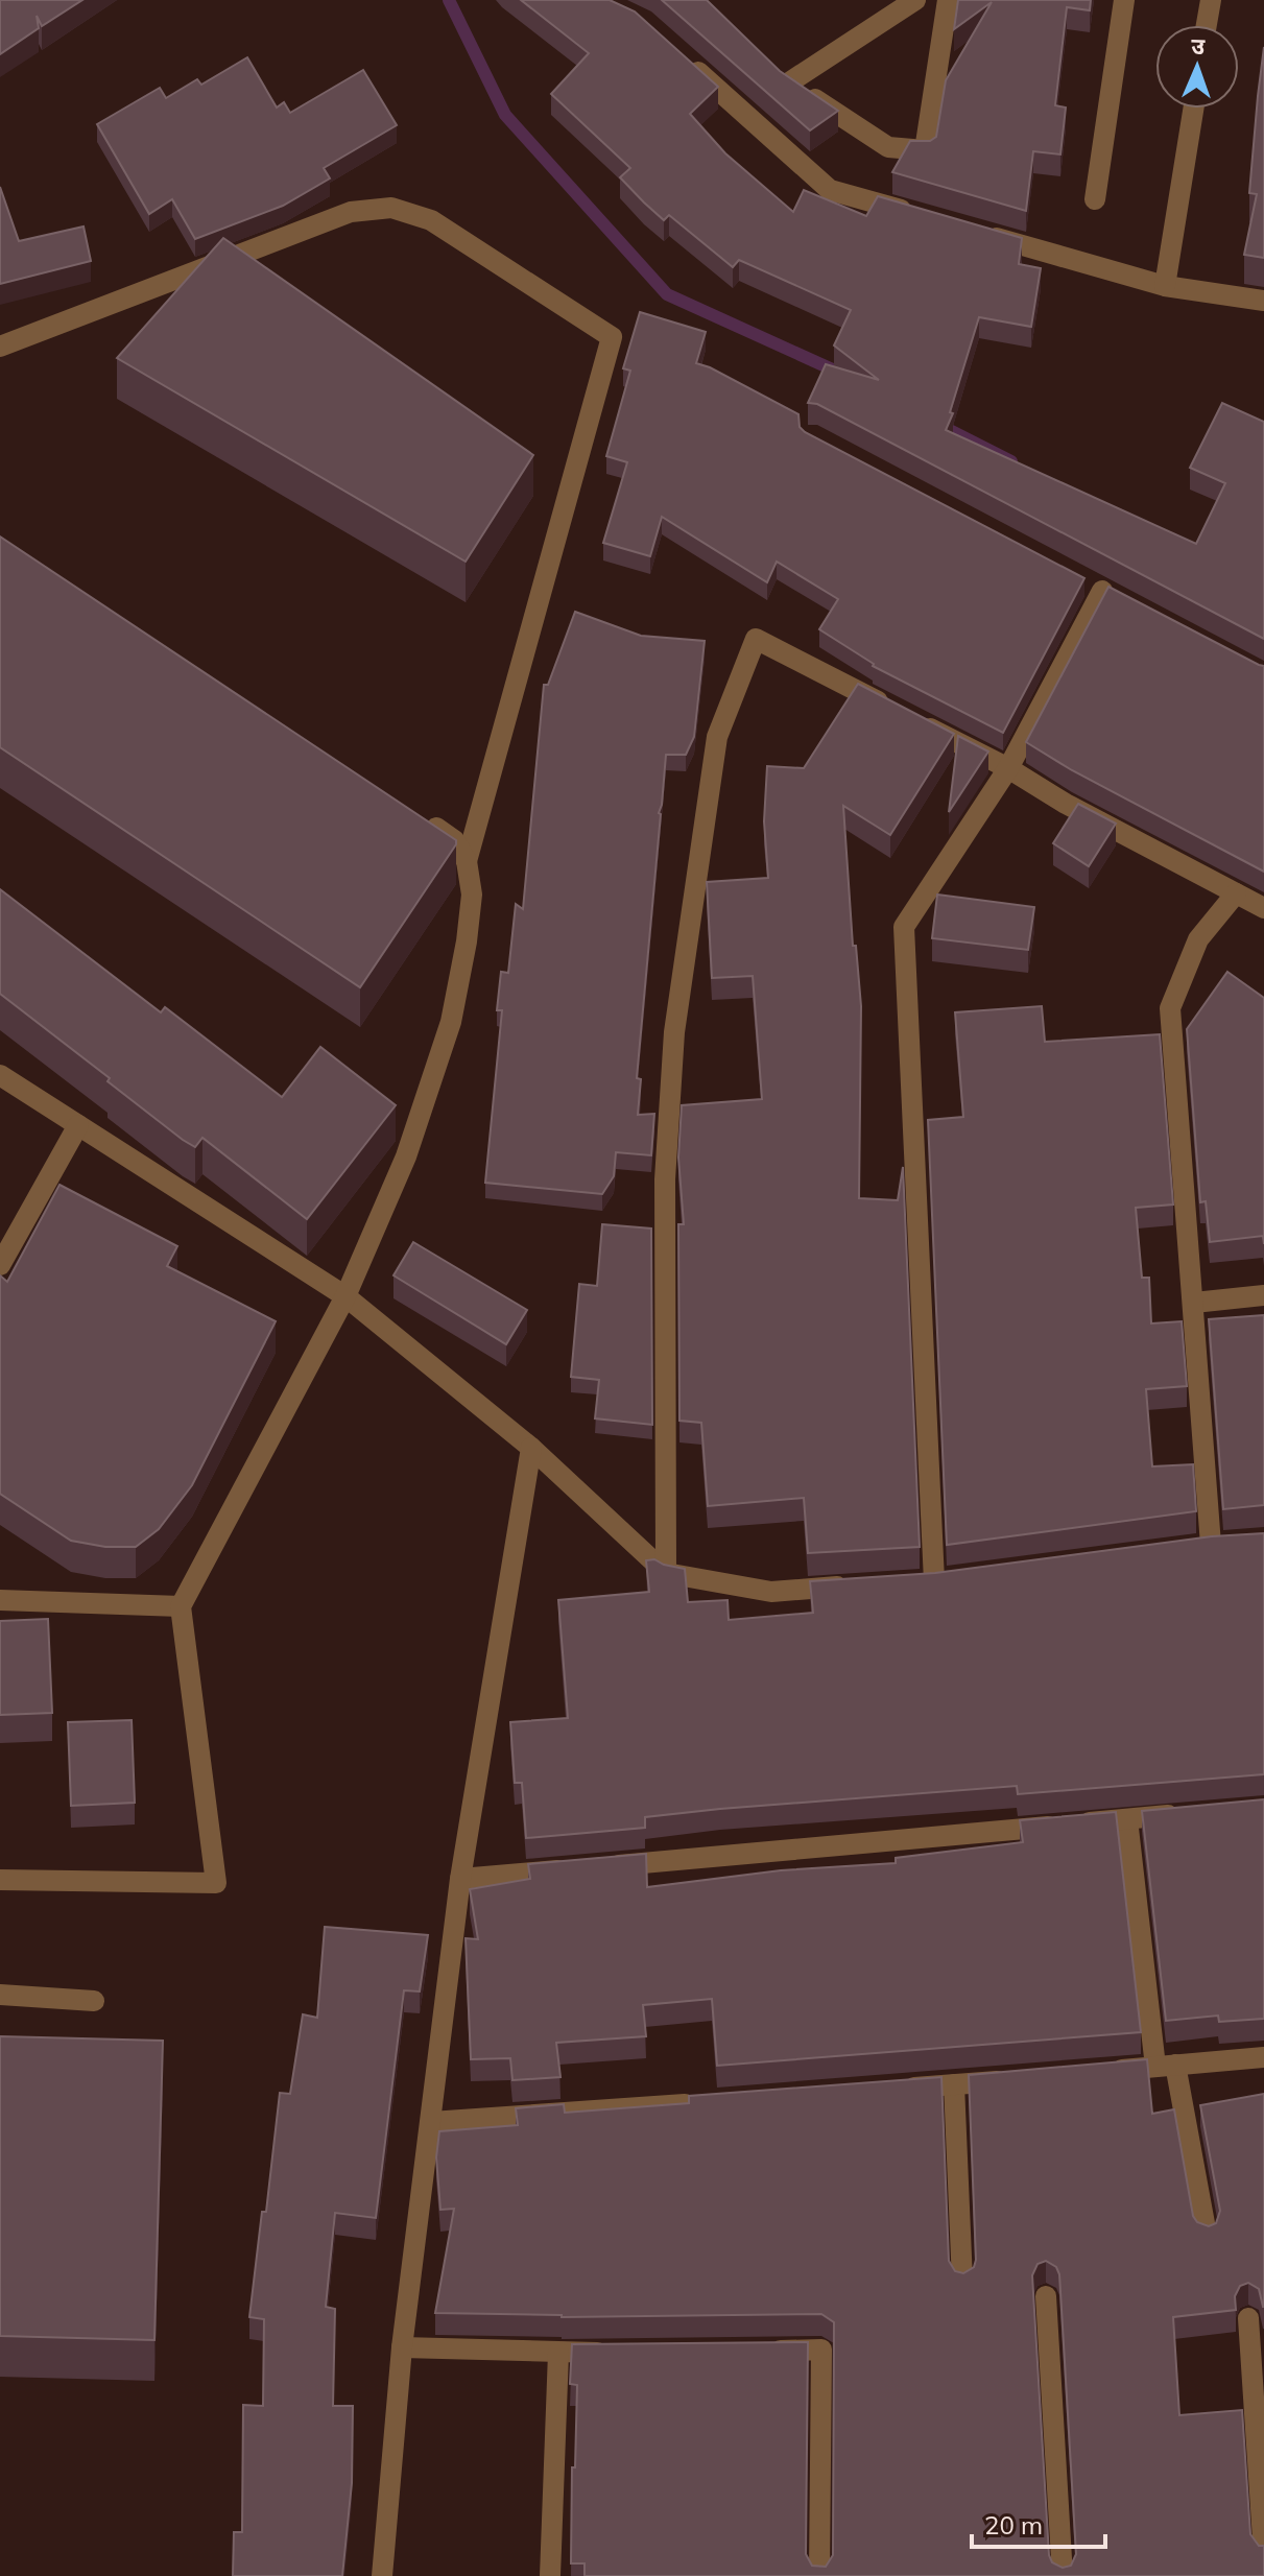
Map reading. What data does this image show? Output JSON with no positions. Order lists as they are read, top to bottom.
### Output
{
  "scale_bar": "20 m",
  "north": "top"
}
